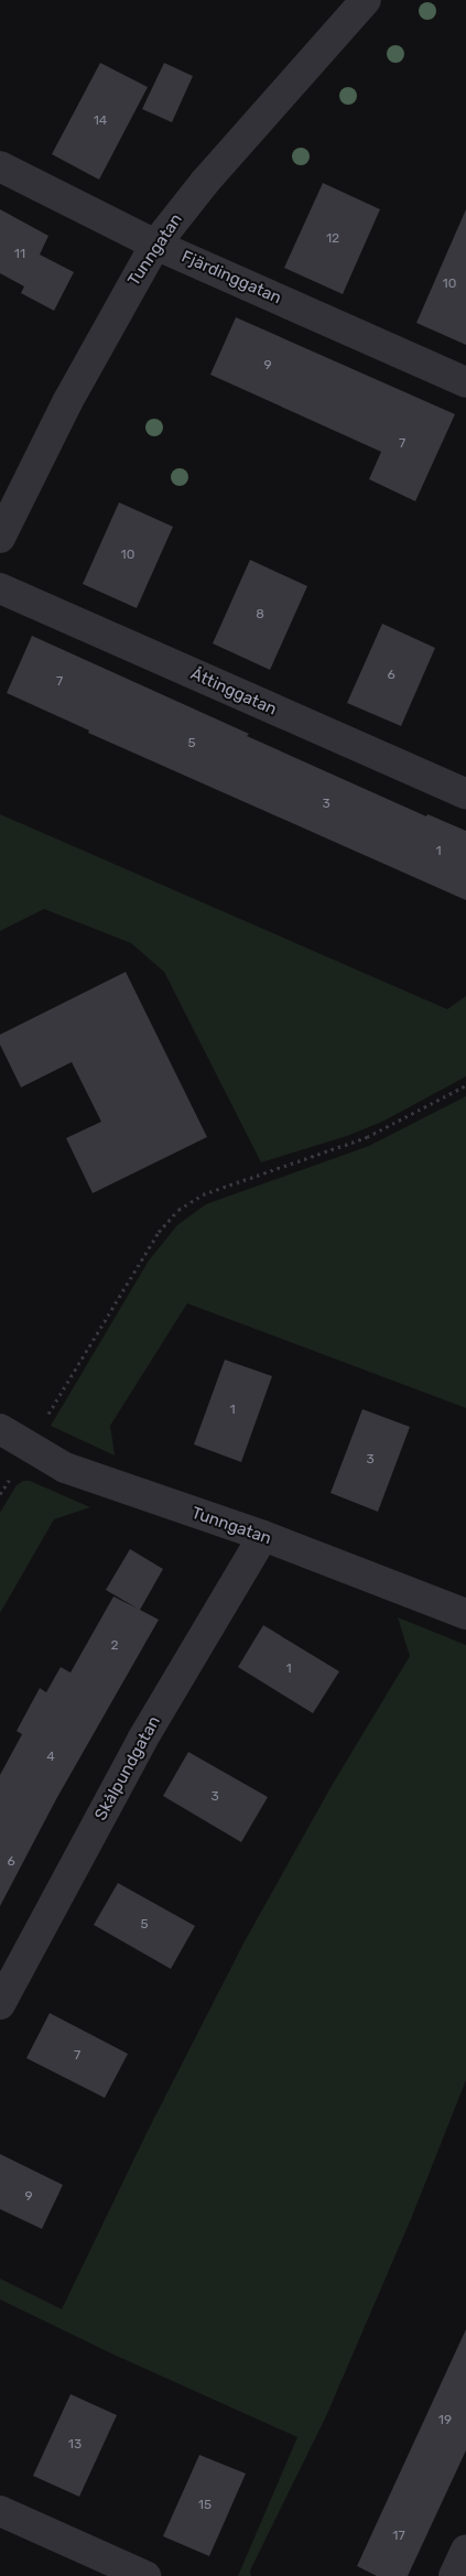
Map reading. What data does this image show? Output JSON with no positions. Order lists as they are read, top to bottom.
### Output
{
  "streets": {
    "street": [
      "Tunngatan",
      "Fjärdinggatan",
      "Åttinggatan",
      "Skålpundgatan"
    ]
  },
  "crossings": [
    ["Tunngatan", "Fjärdinggatan"],
    ["Tunngatan", "Skålpundgatan"]
  ],
  "house_numbers": [
    "14",
    "12",
    "11",
    "10",
    "9",
    "7",
    "10",
    "8",
    "6",
    "7",
    "5",
    "3",
    "1",
    "1",
    "3",
    "2",
    "1",
    "4",
    "3",
    "6",
    "5",
    "7",
    "9",
    "19",
    "13",
    "15",
    "17"
  ]
}
